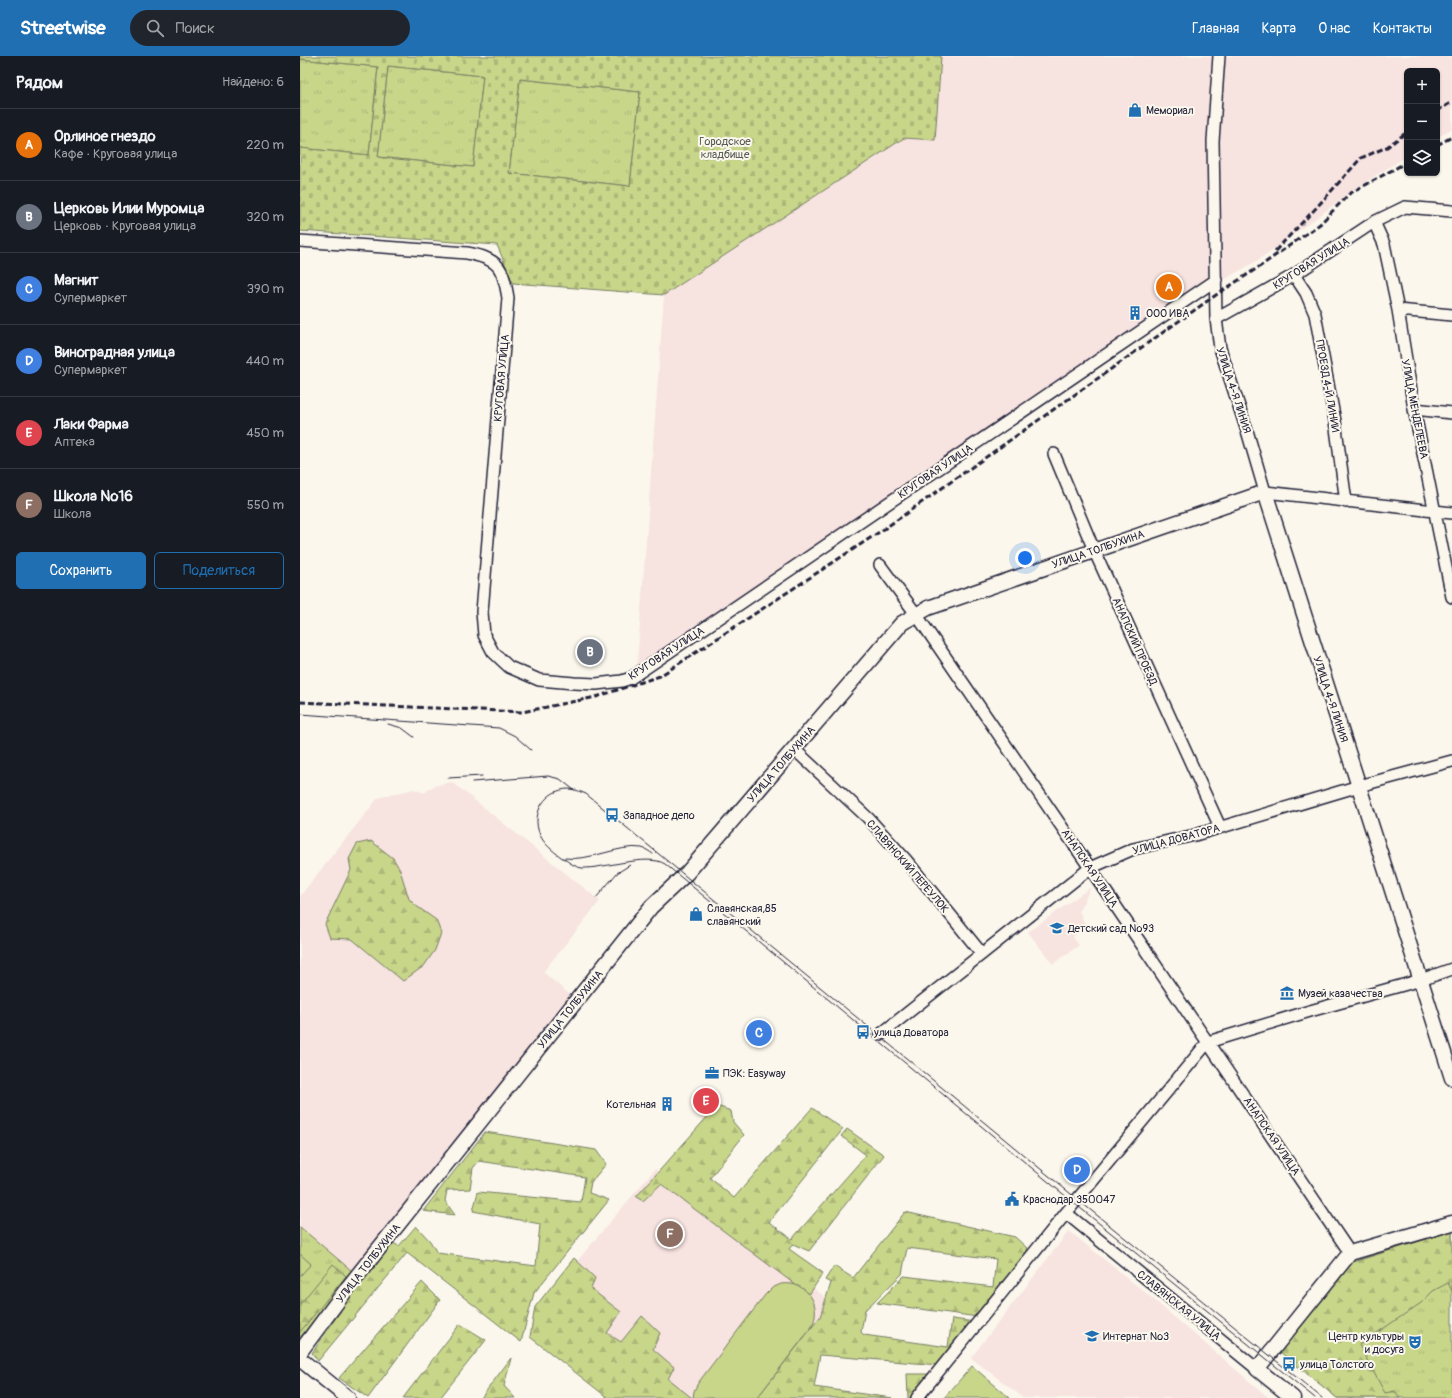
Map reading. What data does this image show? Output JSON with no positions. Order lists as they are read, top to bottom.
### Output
{
  "streets": {
    "street": [
      "КРУГОВАЯ УЛИЦА",
      "ПРОЕЗД 4-Й ЛИНИИ",
      "УЛИЦА 4-Я ЛИНИЯ",
      "УЛИЦА МЕНДЕЛЕЕВА",
      "УЛИЦА ТОЛБУХИНА",
      "АНАПСКИЙ ПРОЕЗД",
      "УЛИЦА ДОВАТОРА",
      "СЛАВЯНСКИЙ ПЕРЕУЛОК",
      "АНАПСКАЯ УЛИЦА",
      "СЛАВЯНСКАЯ УЛИЦА"
    ]
  },
  "crossings": [
    ["КРУГОВАЯ УЛИЦА", "ПРОЕЗД 4-Й ЛИНИИ"],
    ["КРУГОВАЯ УЛИЦА", "УЛИЦА 4-Я ЛИНИЯ"],
    ["КРУГОВАЯ УЛИЦА", "УЛИЦА МЕНДЕЛЕЕВА"],
    ["ПРОЕЗД 4-Й ЛИНИИ", "УЛИЦА ТОЛБУХИНА"],
    ["УЛИЦА 4-Я ЛИНИЯ", "УЛИЦА ТОЛБУХИНА"],
    ["УЛИЦА 4-Я ЛИНИЯ", "УЛИЦА ДОВАТОРА"],
    ["УЛИЦА МЕНДЕЛЕЕВА", "УЛИЦА ТОЛБУХИНА"],
    ["УЛИЦА ТОЛБУХИНА", "АНАПСКИЙ ПРОЕЗД"],
    ["УЛИЦА ТОЛБУХИНА", "СЛАВЯНСКИЙ ПЕРЕУЛОК"],
    ["УЛИЦА ТОЛБУХИНА", "АНАПСКАЯ УЛИЦА"],
    ["АНАПСКИЙ ПРОЕЗД", "УЛИЦА ДОВАТОРА"],
    ["УЛИЦА ДОВАТОРА", "СЛАВЯНСКИЙ ПЕРЕУЛОК"],
    ["УЛИЦА ДОВАТОРА", "АНАПСКАЯ УЛИЦА"]
  ],
  "parks": ["Городское кладбище"],
  "places": {
    "shop": ["Мемориал", "Славянская,85 славянский"],
    "building": ["ООО ИВА", "Котельная"],
    "bus stop": ["Западное депо", "улица Доватора", "улица Толстого"],
    "school or university": ["Детский сад №93", "Интернат №3"],
    "museum": ["Музей казачества"],
    "office": ["ПЭК: Easyway"],
    "public building": ["Краснодар 350047"],
    "theatre": ["Центр культуры и досуга"]
  },
  "page": {
    "header": "Streetwise",
    "search": "Поиск",
    "nav": [
      "Главная",
      "Карта",
      "О нас",
      "Контакты"
    ],
    "heading": ["Рядом", "Найдено: 6"],
    "map_buttons": ["+", "−"],
    "list": [
      {
        "mark": "A",
        "name": "Орлиное гнездо",
        "note": "Кафе · Круговая улица",
        "value": "220 m"
      },
      {
        "mark": "B",
        "name": "Церковь Илии Муромца",
        "note": "Церковь · Круговая улица",
        "value": "320 m"
      },
      {
        "mark": "C",
        "name": "Магнит",
        "note": "Супермаркет",
        "value": "390 m"
      },
      {
        "mark": "D",
        "name": "Виноградная улица",
        "note": "Супермаркет",
        "value": "440 m"
      },
      {
        "mark": "E",
        "name": "Лаки Фарма",
        "note": "Аптека",
        "value": "450 m"
      },
      {
        "mark": "F",
        "name": "Школа №16",
        "note": "Школа",
        "value": "550 m"
      }
    ],
    "pins": [
      "A",
      "B",
      "C",
      "E",
      "D",
      "F"
    ],
    "buttons": ["Сохранить", "Поделиться"]
  }
}
